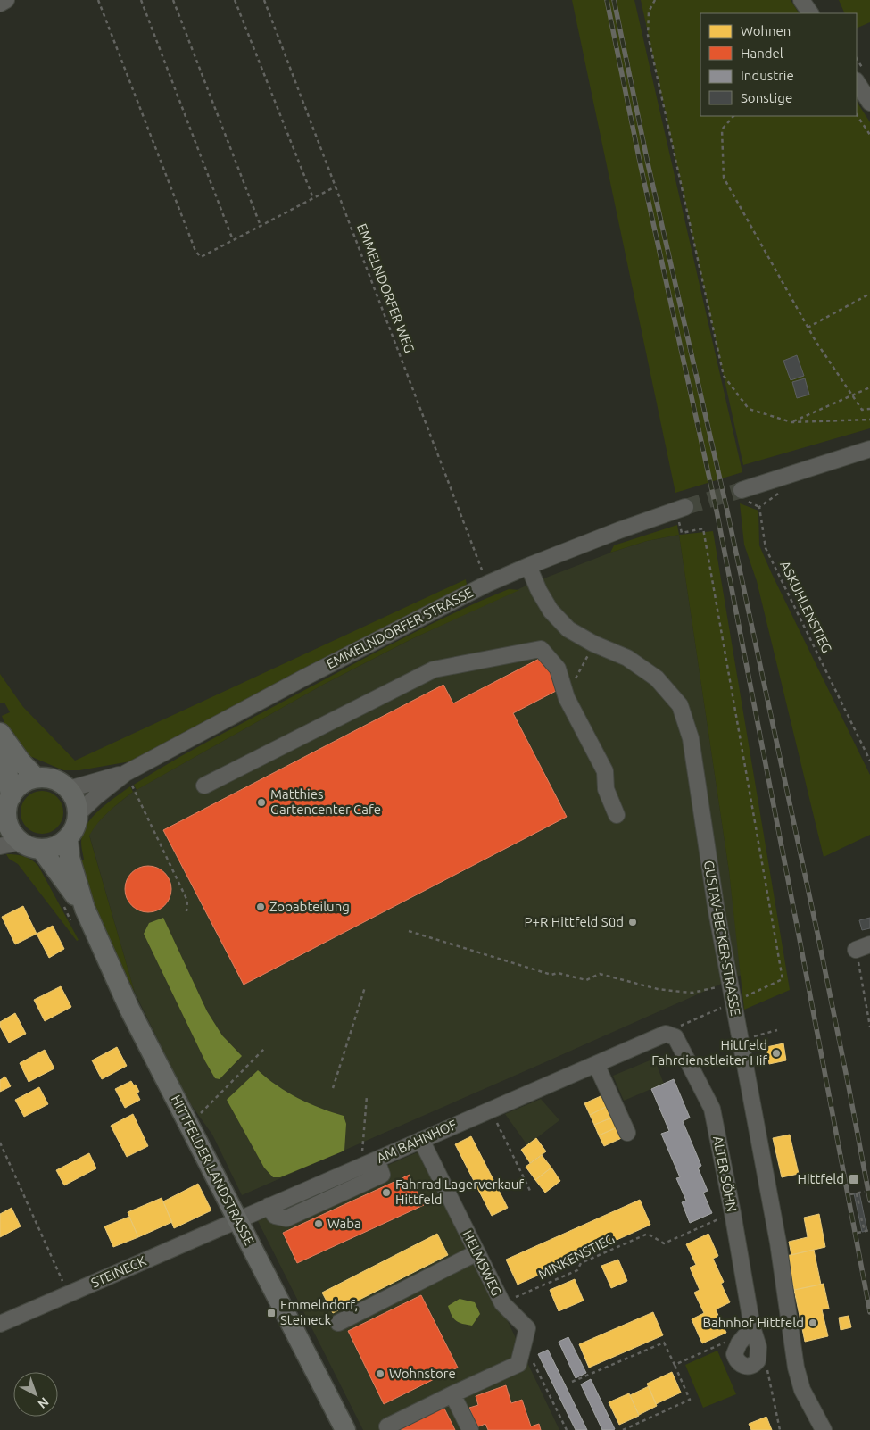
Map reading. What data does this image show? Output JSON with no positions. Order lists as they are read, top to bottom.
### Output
{
  "streets": {
    "main road": ["HITTFELDER LANDSTRASSE"],
    "street": [
      "EMMELNDORFER STRASSE",
      "GUSTAV-BECKER-STRASSE",
      "AM BAHNHOF",
      "ALTER SÖHN",
      "HELMSWEG",
      "STEINECK"
    ],
    "path": ["EMMELNDORFER WEG", "ASKUHLENSTIEG", "MINKENSTIEG"]
  },
  "crossings": [
    ["EMMELNDORFER WEG", "EMMELNDORFER STRASSE"],
    ["EMMELNDORFER STRASSE", "GUSTAV-BECKER-STRASSE"],
    ["EMMELNDORFER STRASSE", "HITTFELDER LANDSTRASSE"],
    ["AM BAHNHOF", "HITTFELDER LANDSTRASSE"],
    ["AM BAHNHOF", "ALTER SÖHN"],
    ["AM BAHNHOF", "HELMSWEG"],
    ["AM BAHNHOF", "STEINECK"],
    ["HITTFELDER LANDSTRASSE", "STEINECK"],
    ["ALTER SÖHN", "MINKENSTIEG"],
    ["MINKENSTIEG", "HELMSWEG"]
  ],
  "places": {
    "other": [
      "Matthies Gartencenter Cafe",
      "Zooabteilung",
      "P+R Hittfeld Süd",
      "Hittfeld Fahrdienstleiter Hif",
      "Fahrrad Lagerverkauf Hittfeld",
      "Waba",
      "Bahnhof Hittfeld",
      "Wohnstore"
    ],
    "transit": ["Hittfeld", "Emmelndorf, Steineck"]
  },
  "legend": [
    "Wohnen",
    "Handel",
    "Industrie",
    "Sonstige"
  ],
  "north": "bottom right"
}
